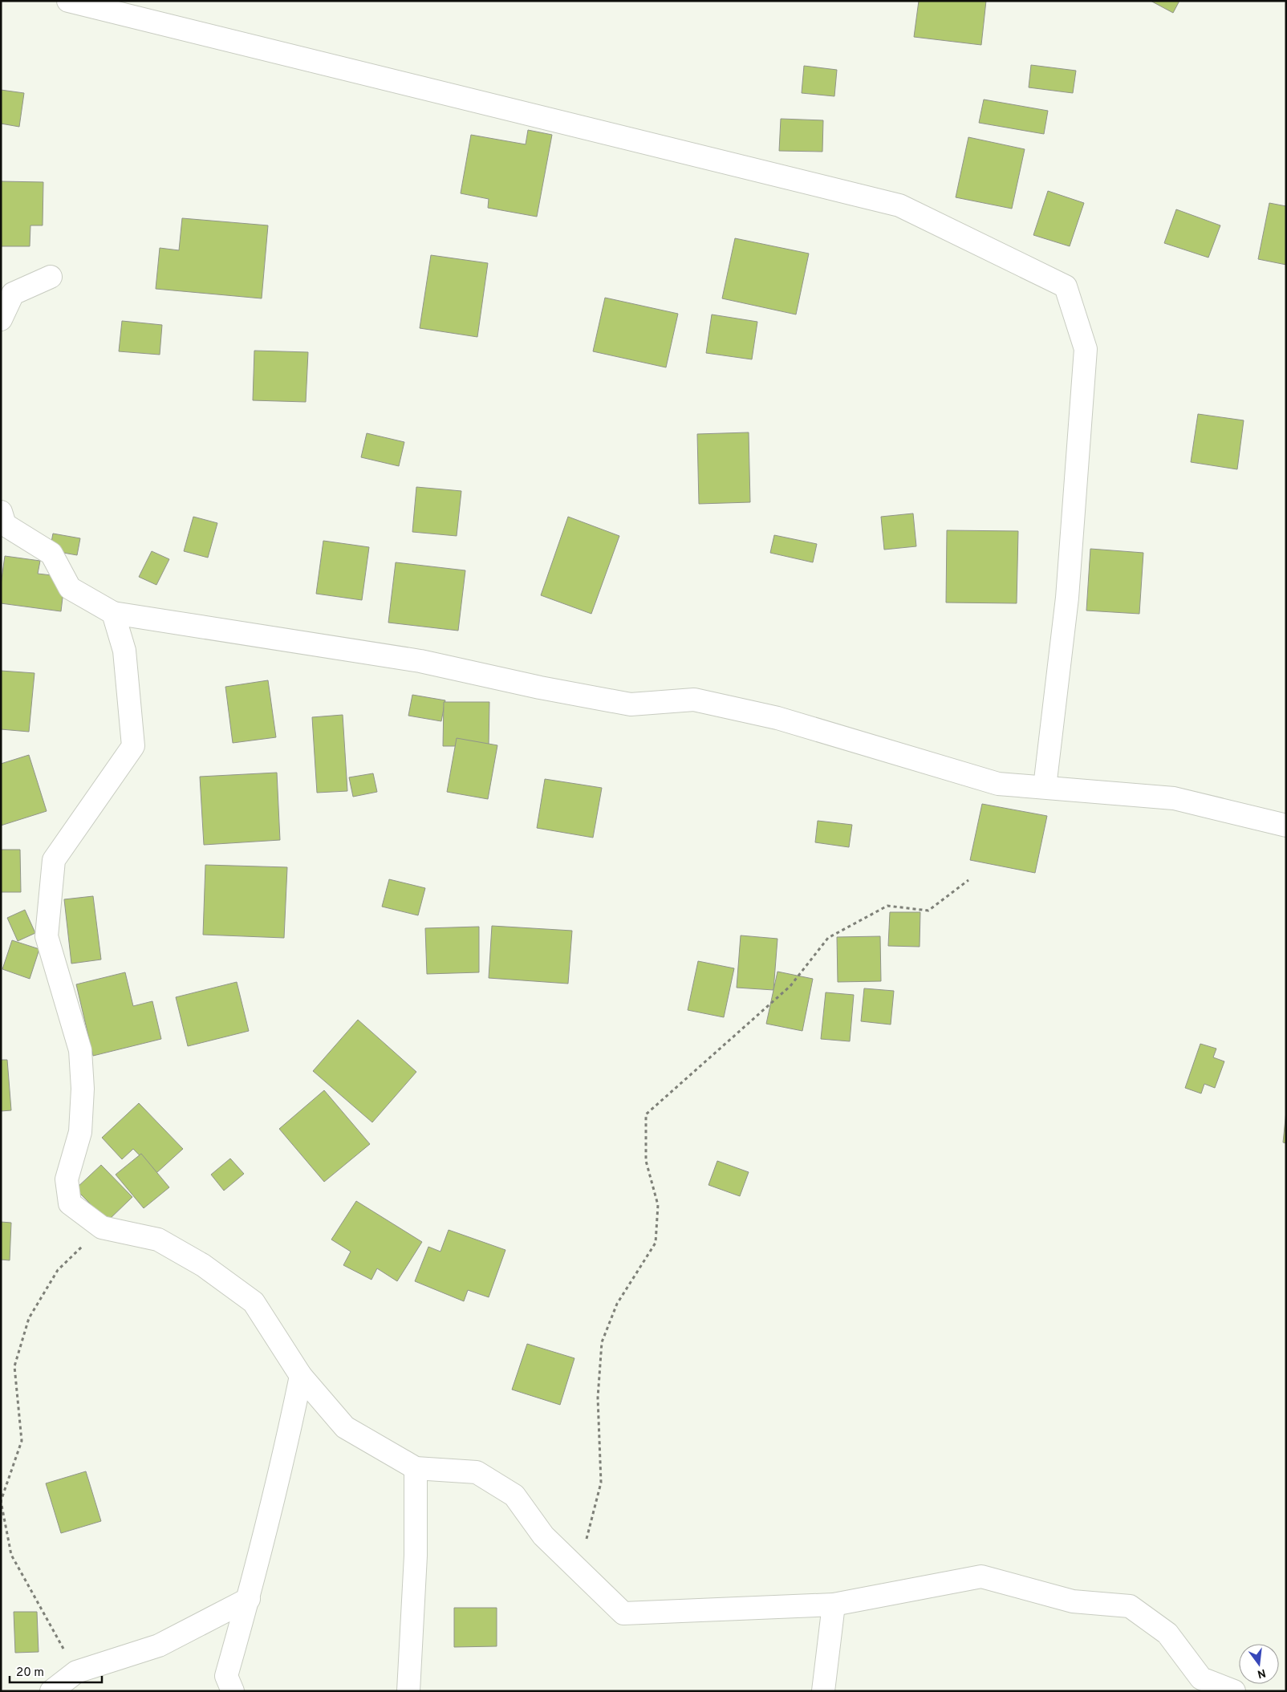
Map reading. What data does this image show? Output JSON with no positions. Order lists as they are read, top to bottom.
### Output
{
  "scale_bar": "20 m",
  "north": "bottom"
}
